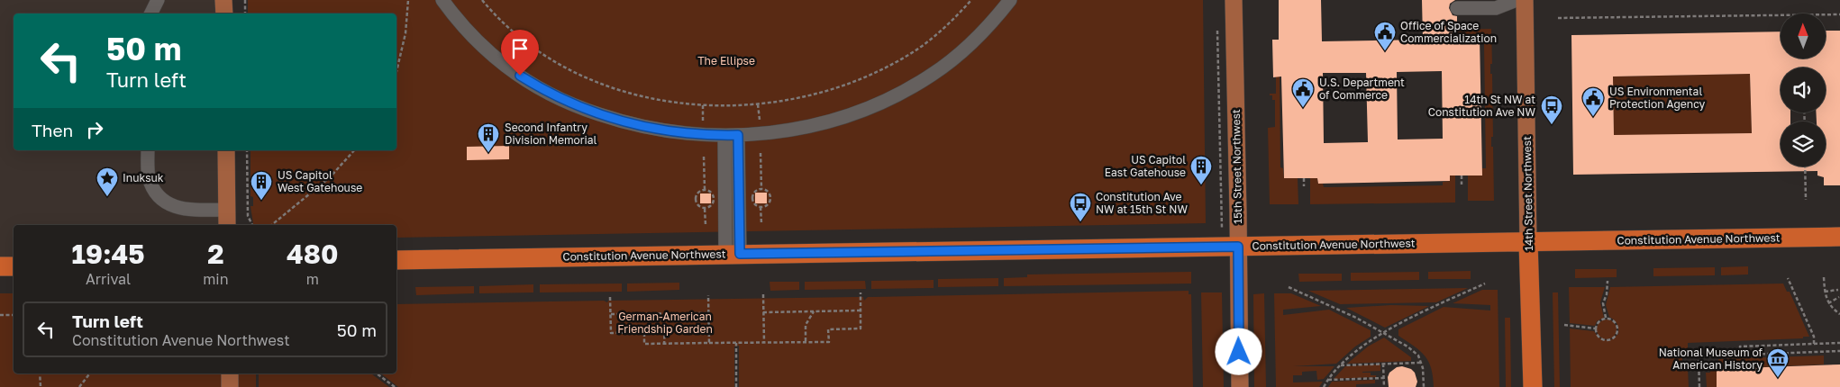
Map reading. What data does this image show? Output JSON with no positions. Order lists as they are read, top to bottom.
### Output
{
  "streets": {
    "highway": ["14th Street Northwest", "Constitution Avenue Northwest"],
    "main road": ["15th Street Northwest"]
  },
  "crossings": [
    ["15th Street Northwest", "Constitution Avenue Northwest"],
    ["14th Street Northwest", "Constitution Avenue Northwest"]
  ],
  "parks": ["The Ellipse", "German-American Friendship Garden"],
  "places": {
    "public building": ["Office of Space Commercialization", "U.S. Department of Commerce", "US Environmental Protection Agency"],
    "bus stop": ["14th St NW at Constitution Ave NW", "Constitution Ave NW at 15th St NW"],
    "building": ["Second Infantry Division Memorial", "US Capitol East Gatehouse", "US Capitol West Gatehouse"],
    "place": ["Inuksuk"],
    "museum": ["National Museum of American History"]
  },
  "north": "top",
  "page": {
    "turn": ["50 m", "Turn left"],
    "then": "Then",
    "eta": [
      "19:45",
      "Arrival",
      "2",
      "min",
      "480",
      "m"
    ],
    "list": [
      {
        "name": "Turn left",
        "note": "Constitution Avenue Northwest",
        "value": "50 m"
      }
    ]
  }
}
